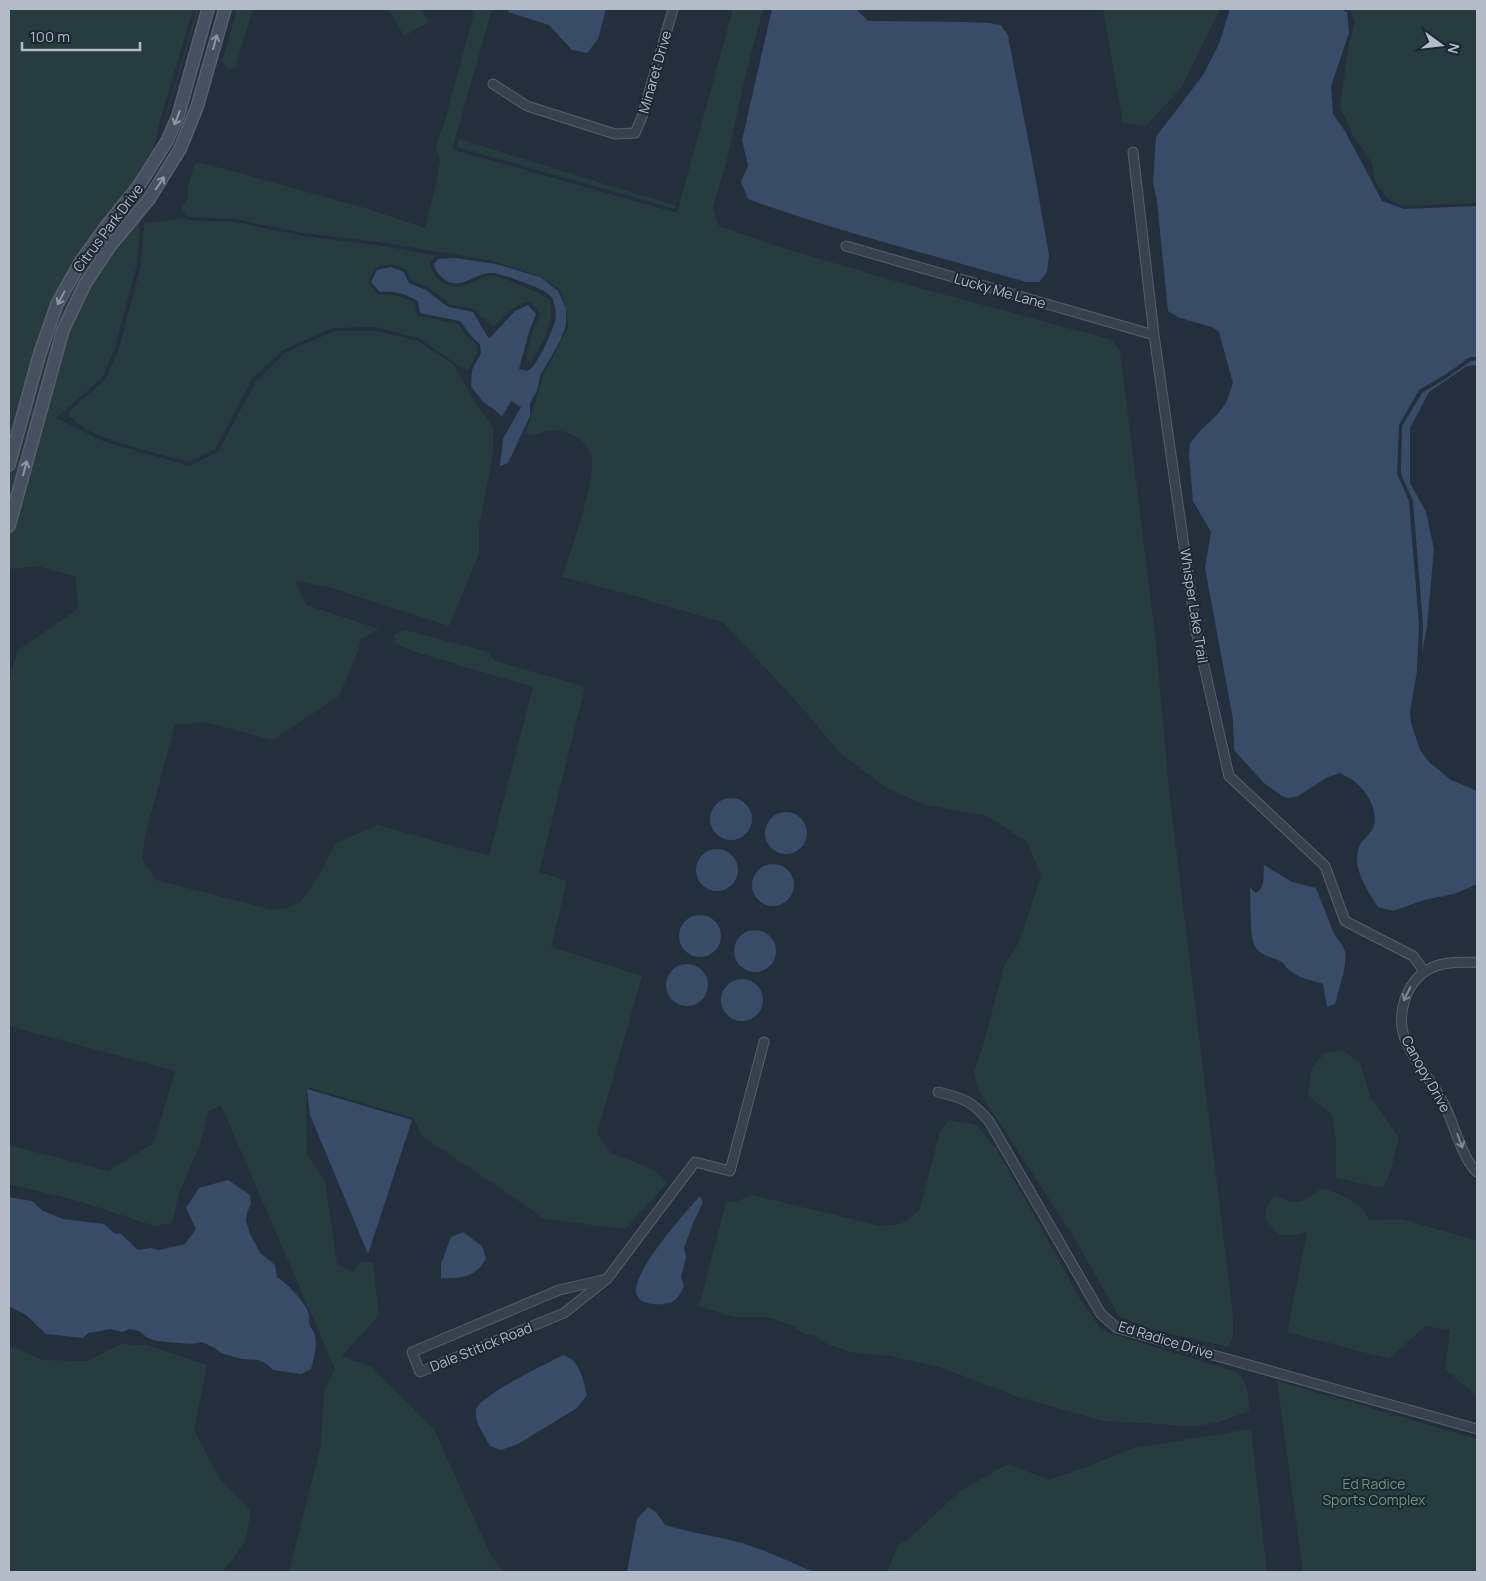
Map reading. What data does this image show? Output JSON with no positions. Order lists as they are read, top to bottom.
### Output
{
  "streets": {
    "street": [
      "Minaret Drive",
      "Citrus Park Drive",
      "Lucky Me Lane",
      "Whisper Lake Trail",
      "Canopy Drive",
      "Ed Radice Drive",
      "Dale Stitick Road"
    ]
  },
  "crossings": [
    ["Lucky Me Lane", "Whisper Lake Trail"],
    ["Whisper Lake Trail", "Canopy Drive"]
  ],
  "one_way": ["Canopy Drive"],
  "parks": ["Ed Radice Sports Complex"],
  "scale_bar": "100 m",
  "north": "right"
}
